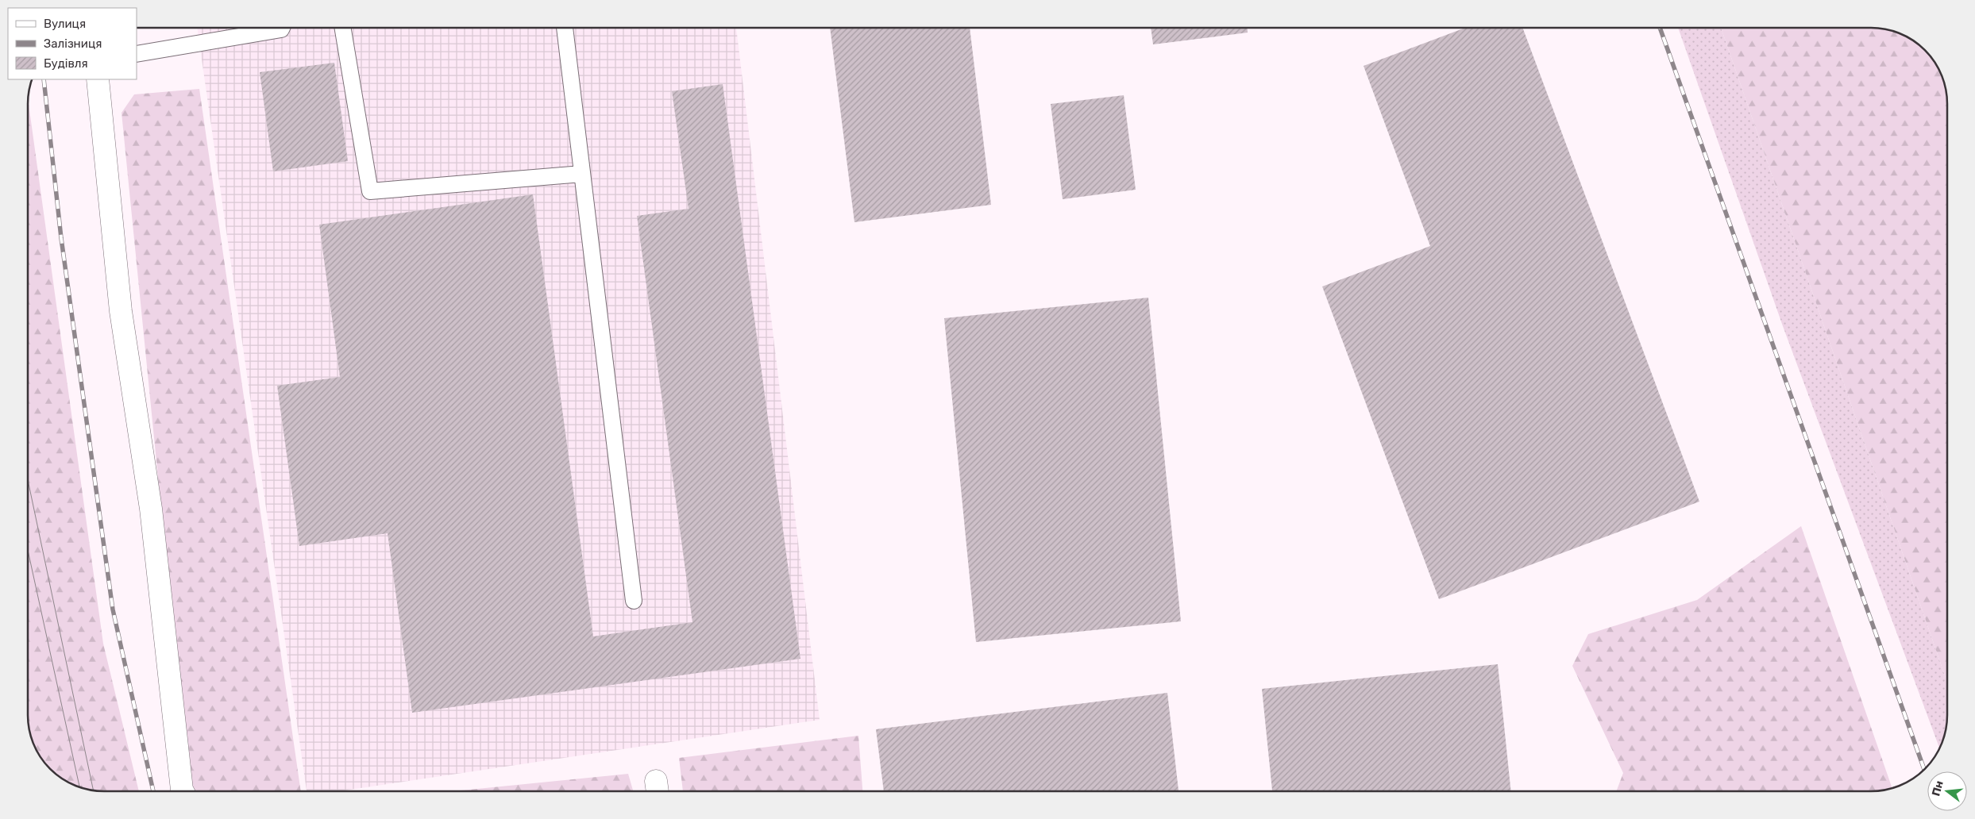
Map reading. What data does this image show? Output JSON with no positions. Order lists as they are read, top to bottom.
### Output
{
  "legend": ["Вулиця", "Залізниця", "Будівля"],
  "north": "left"
}
